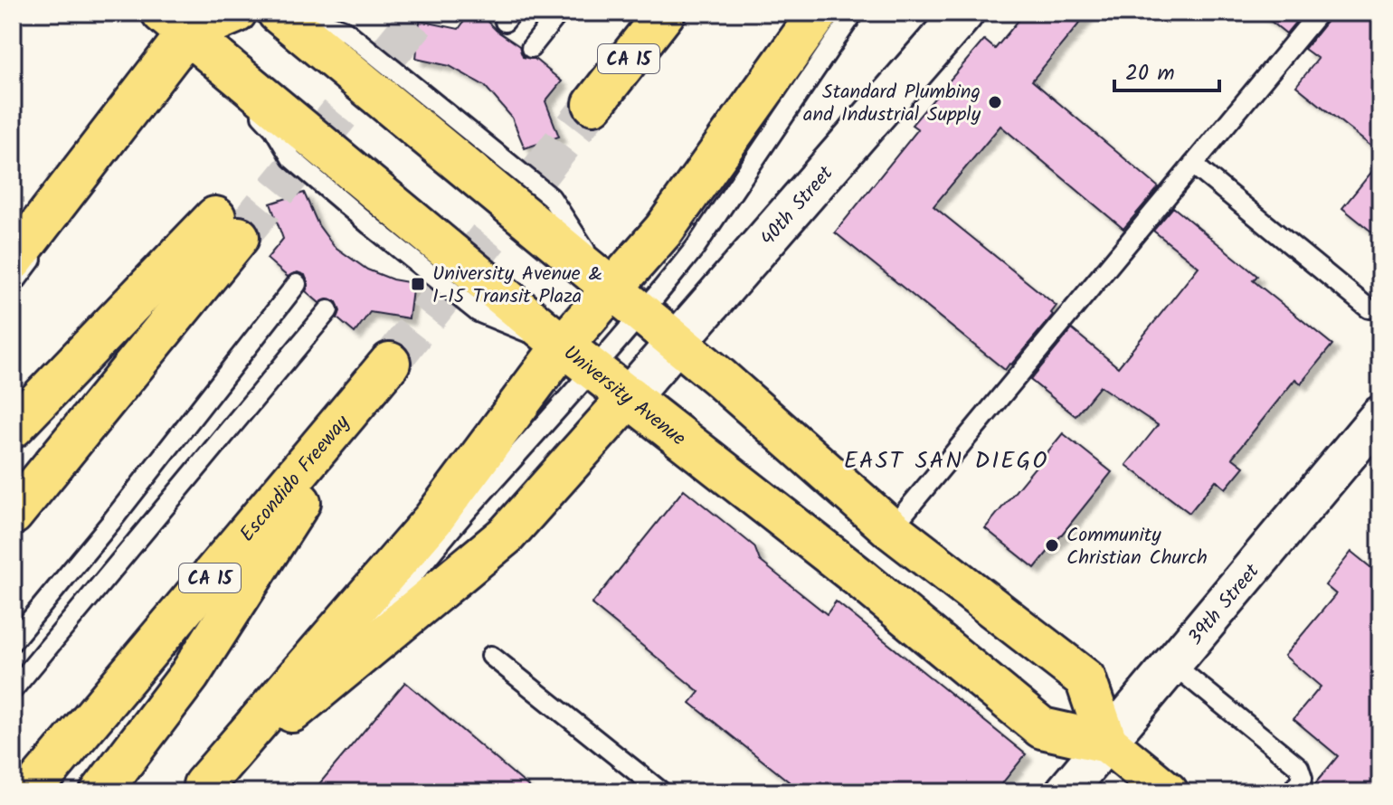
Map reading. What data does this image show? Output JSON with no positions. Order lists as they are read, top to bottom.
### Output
{
  "streets": {
    "main road": ["CA 15", "University Avenue", "Escondido Freeway"],
    "street": ["40th Street", "39th Street"]
  },
  "crossings": [
    ["40th Street", "University Avenue"],
    ["University Avenue", "39th Street"]
  ],
  "districts": ["EAST SAN DIEGO"],
  "places": {
    "other": ["Standard Plumbing and Industrial Supply", "Community Christian Church"],
    "transit": ["University Avenue & I-15 Transit Plaza"]
  },
  "scale_bar": "20 m"
}
